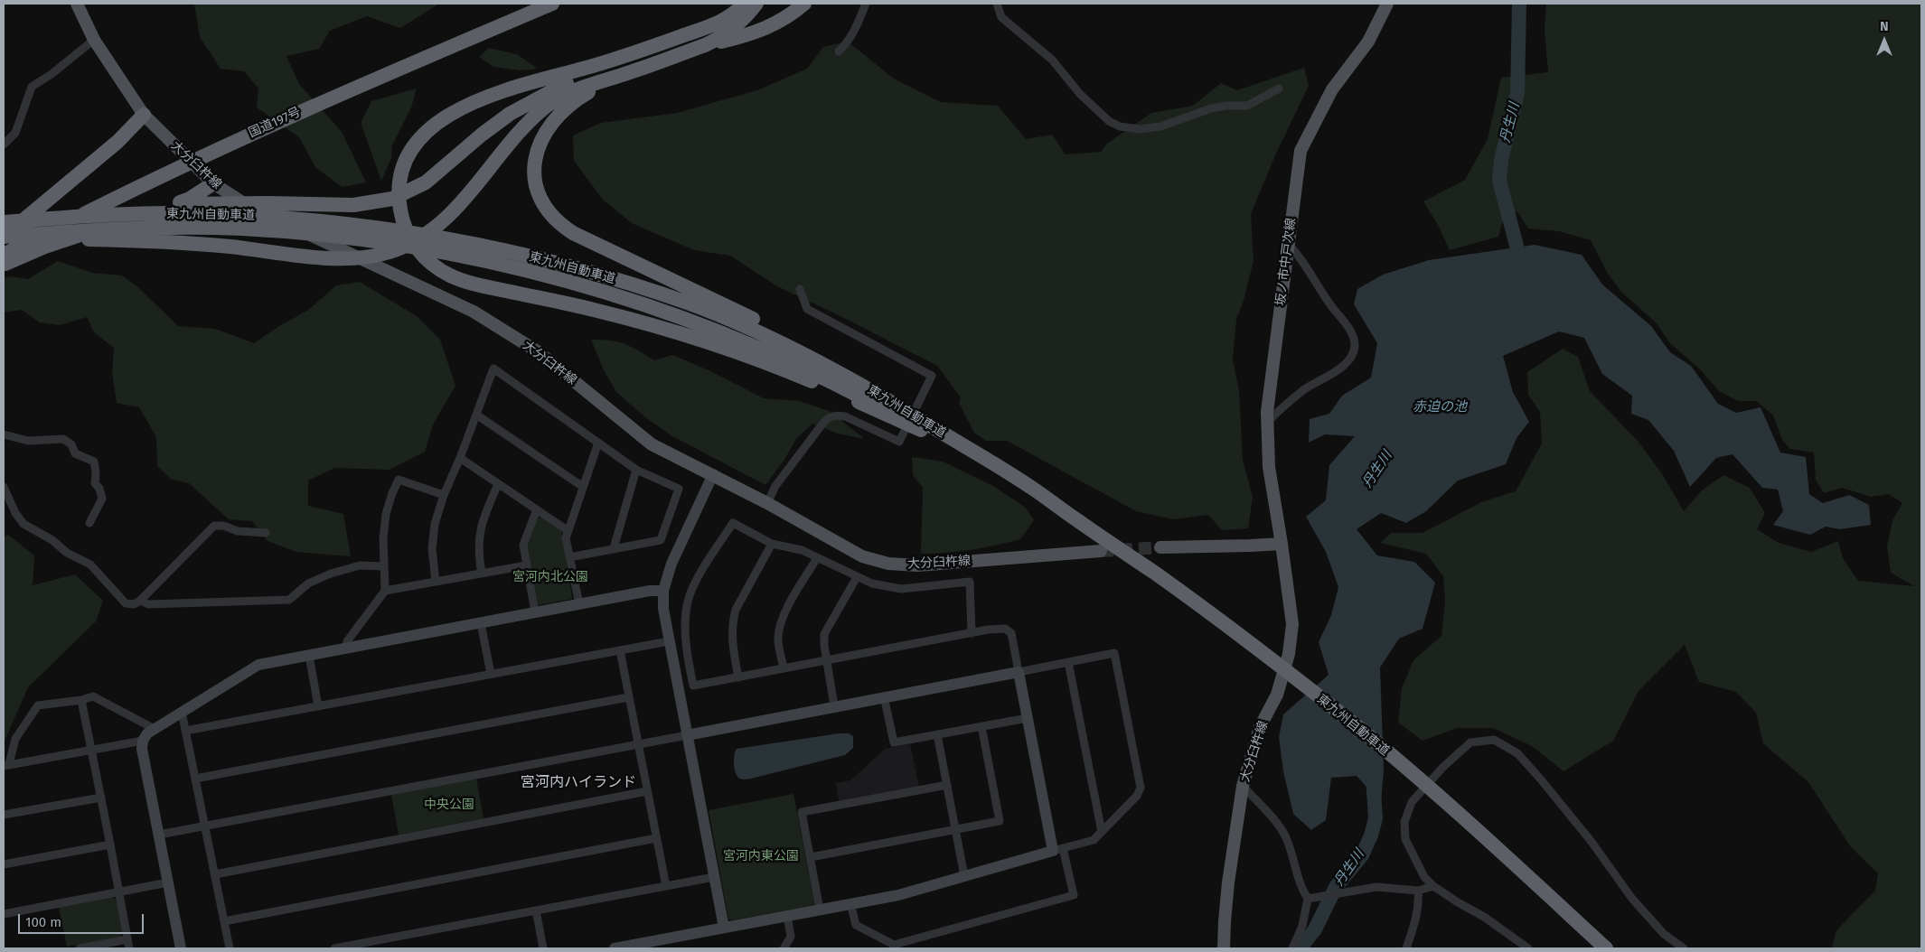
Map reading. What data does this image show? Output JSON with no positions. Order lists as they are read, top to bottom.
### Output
{
  "streets": {
    "highway": ["国道197号", "東九州自動車道"],
    "main road": ["大分臼杵線", "坂ノ市中戸次線"]
  },
  "crossings": [
    ["大分臼杵線", "坂ノ市中戸次線"]
  ],
  "districts": ["宮河内ハイランド"],
  "water": ["丹生川", "赤迫の池"],
  "parks": ["宮河内北公園", "中央公園", "宮河内東公園"],
  "scale_bar": "100 m",
  "north": "top"
}
